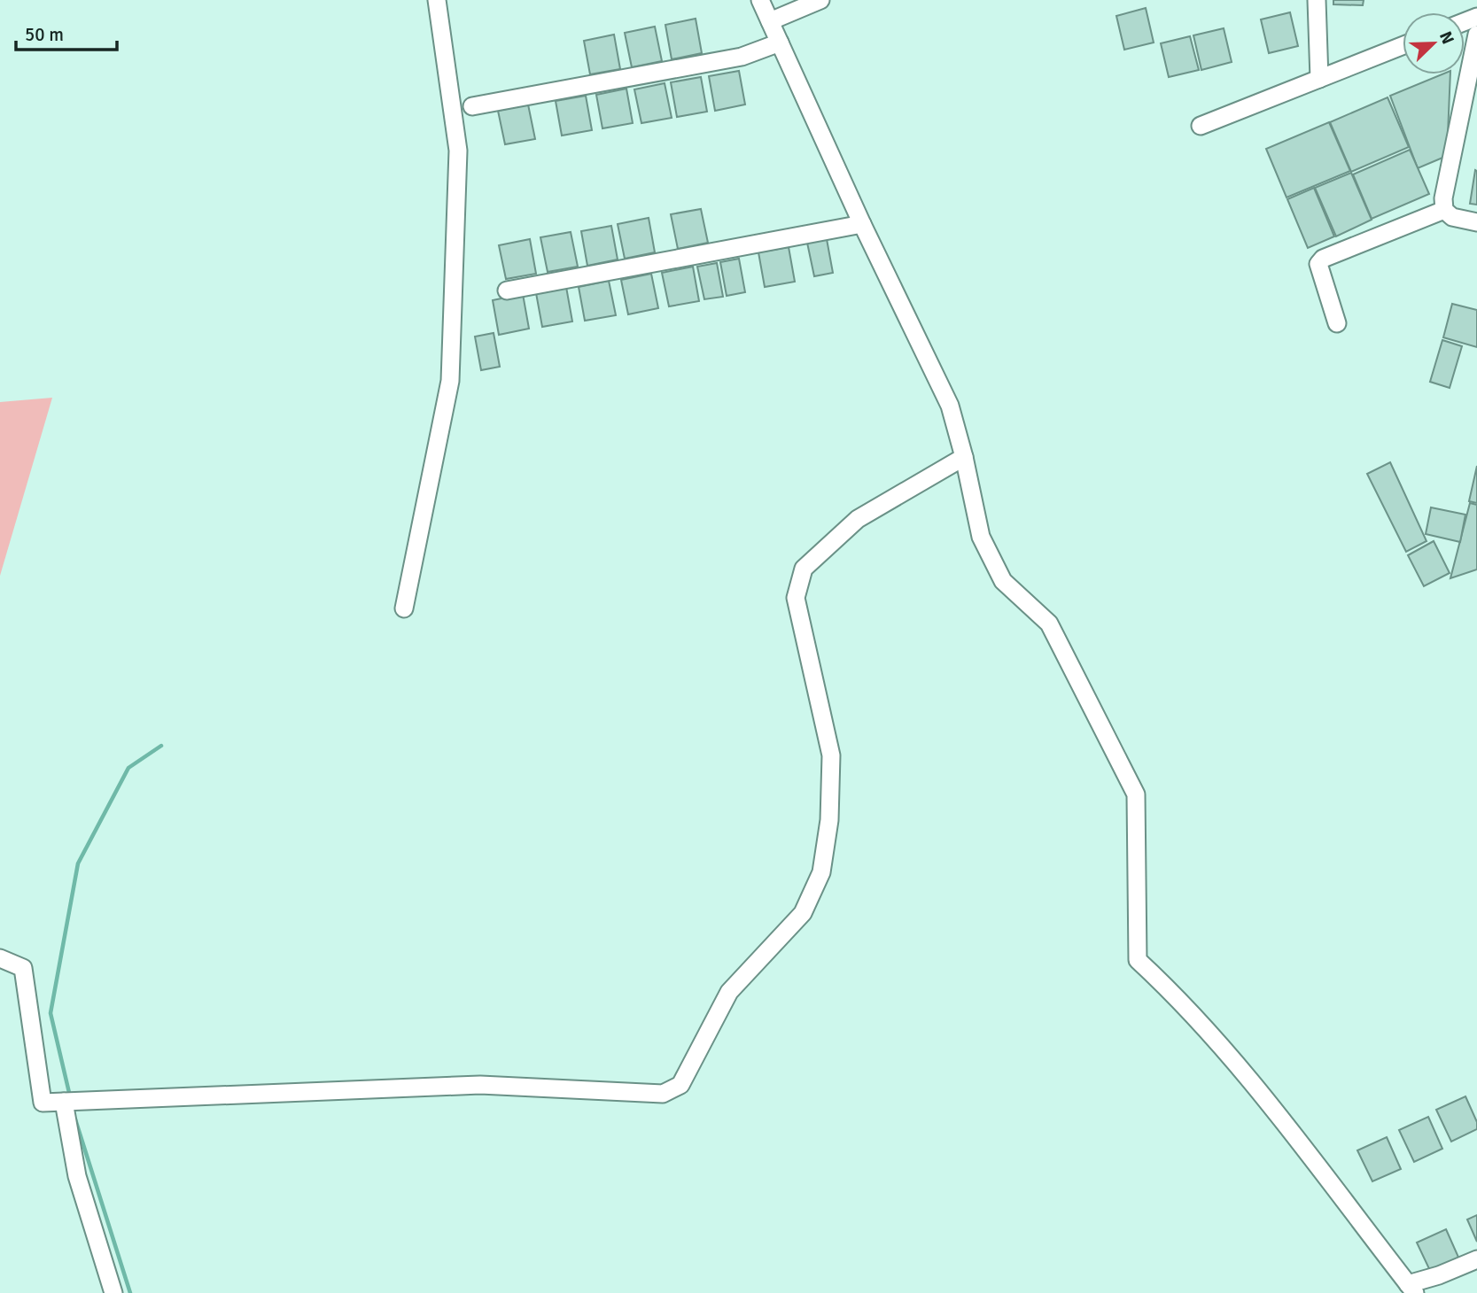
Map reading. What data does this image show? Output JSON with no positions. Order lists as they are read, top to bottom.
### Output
{
  "scale_bar": "50 m",
  "north": "top right"
}
